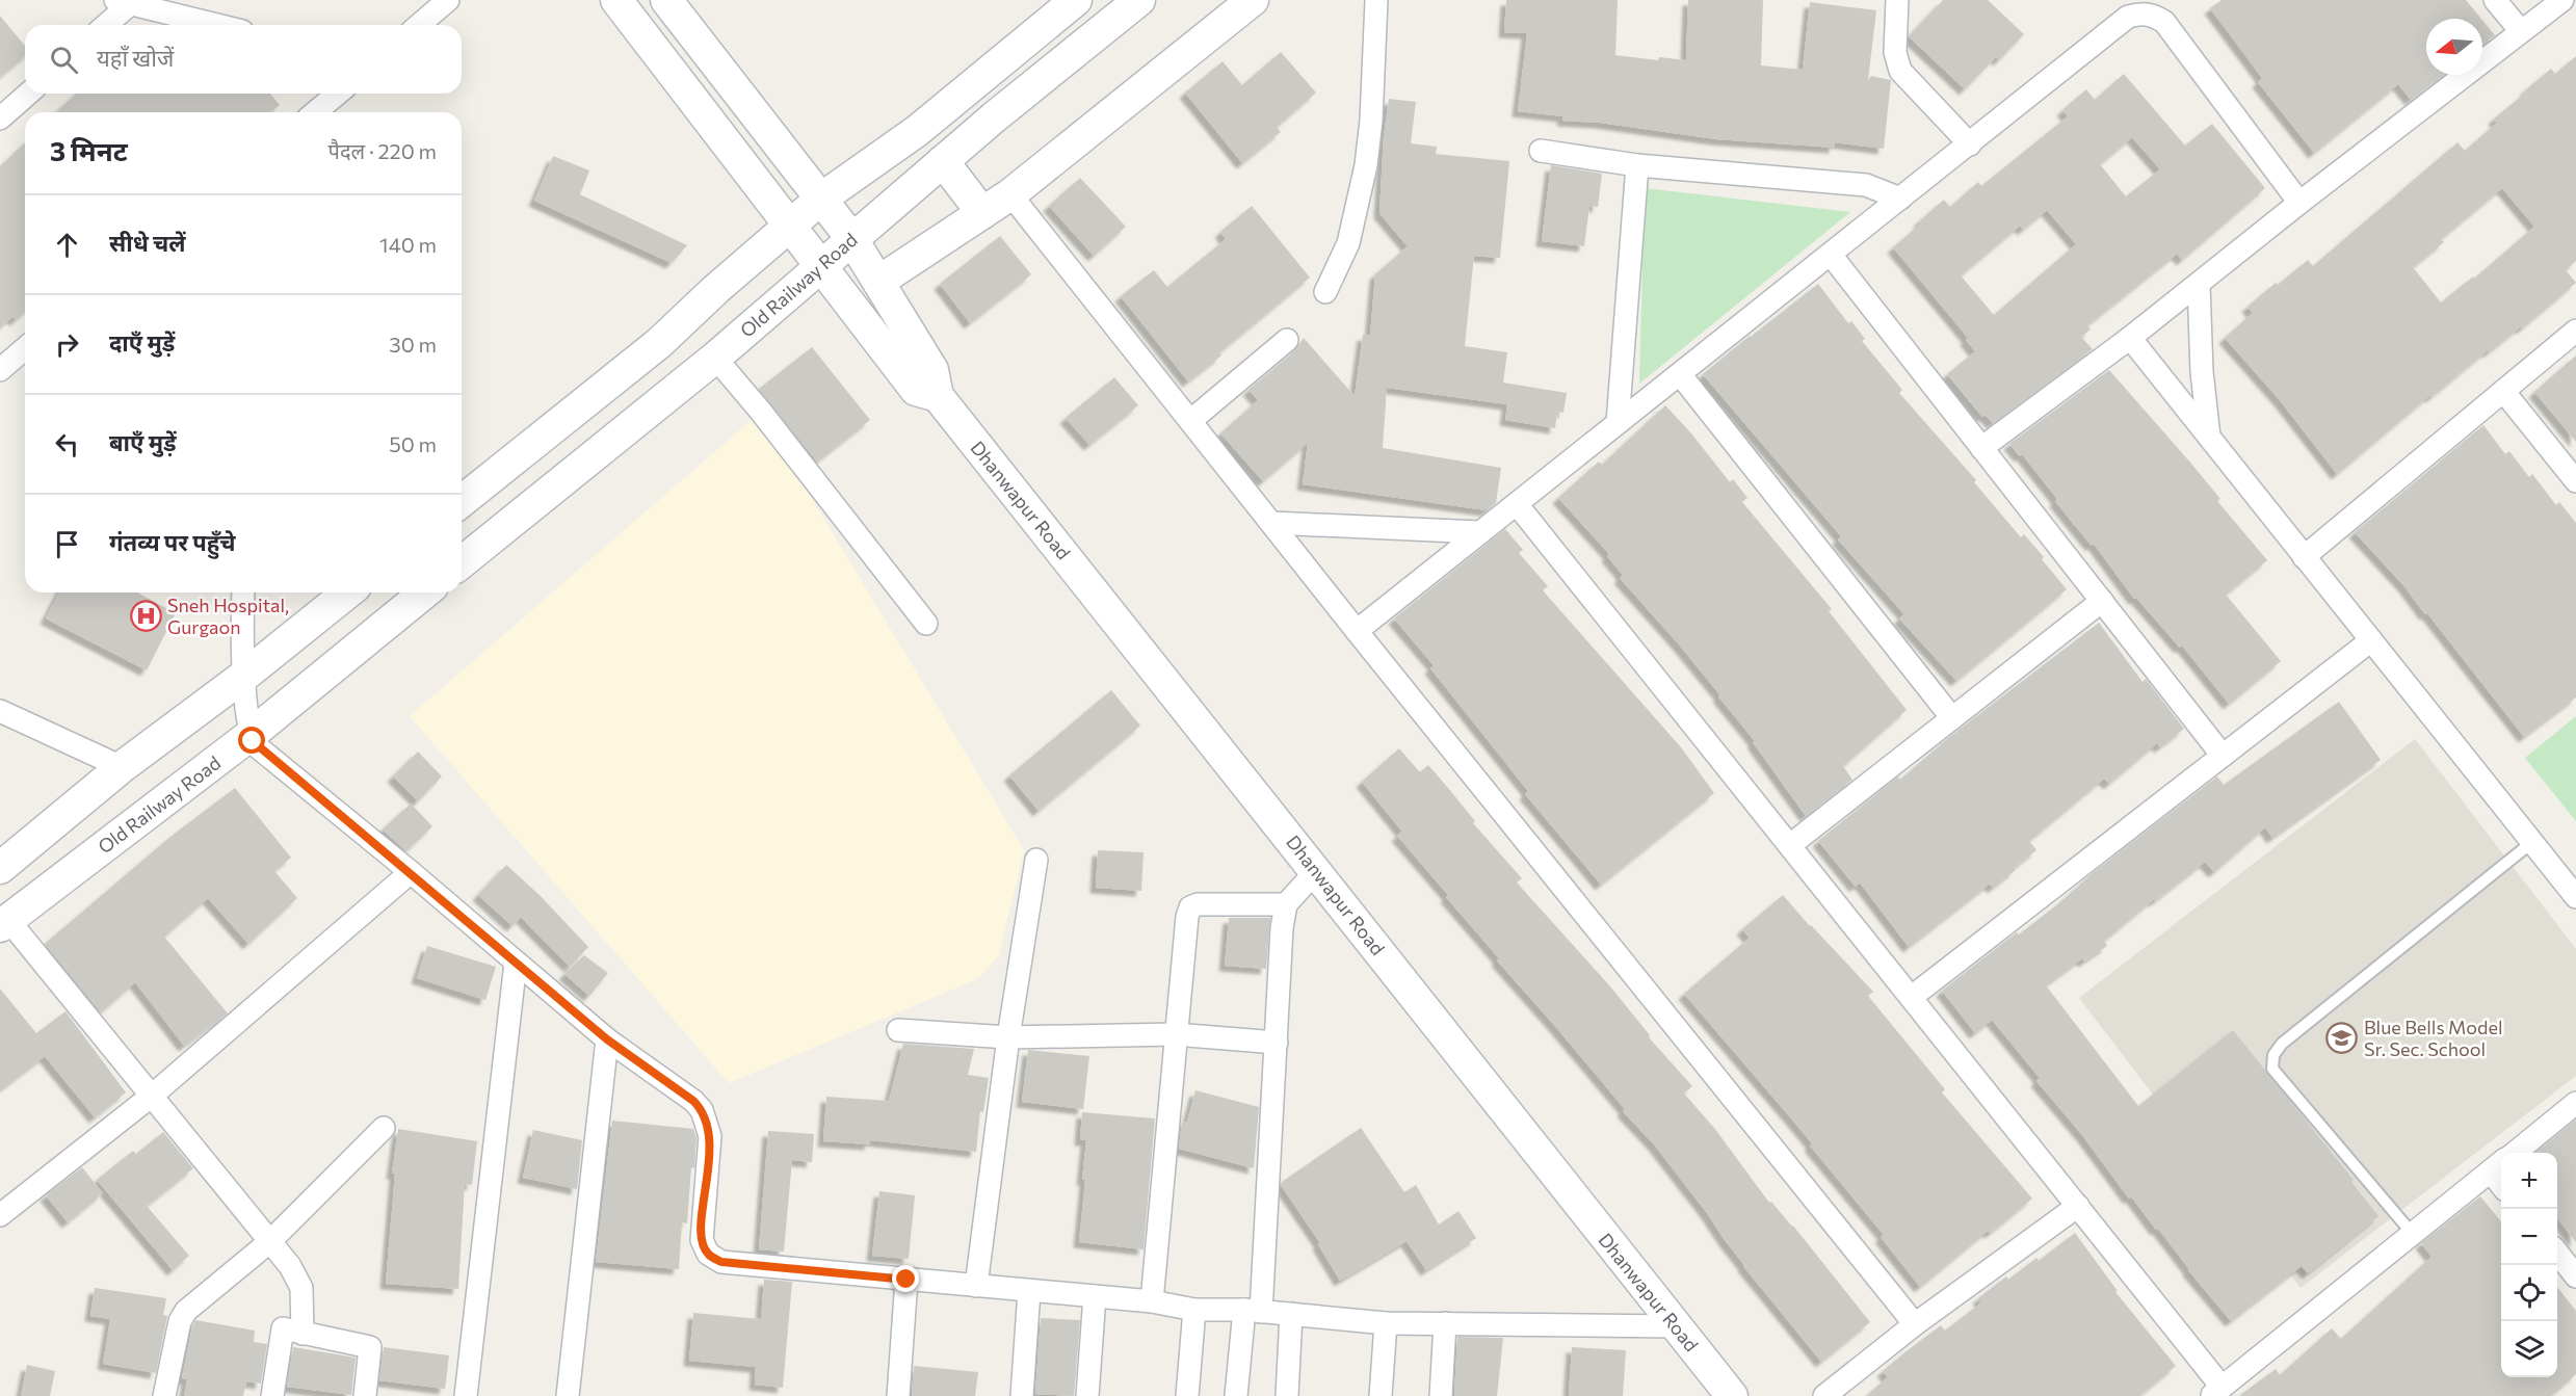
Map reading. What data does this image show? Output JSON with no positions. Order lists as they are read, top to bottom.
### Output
{
  "streets": {
    "street": ["Old Railway Road", "Dhanwapur Road"]
  },
  "crossings": [
    ["Old Railway Road", "Dhanwapur Road"]
  ],
  "places": {
    "hospital": ["Sneh Hospital, Gurgaon"],
    "school or university": ["Blue Bells Model Sr. Sec. School"]
  },
  "north": "left",
  "page": {
    "search": "यहाँ खोजें",
    "heading": ["3 मिनट", "पैदल · 220 m"],
    "list": [
      ["सीधे चलें", "140 m"],
      ["दाएँ मुड़ें", "30 m"],
      ["बाएँ मुड़ें", "50 m"],
      "गंतव्य पर पहुँचे"
    ],
    "map_buttons": ["+", "−"]
  }
}
